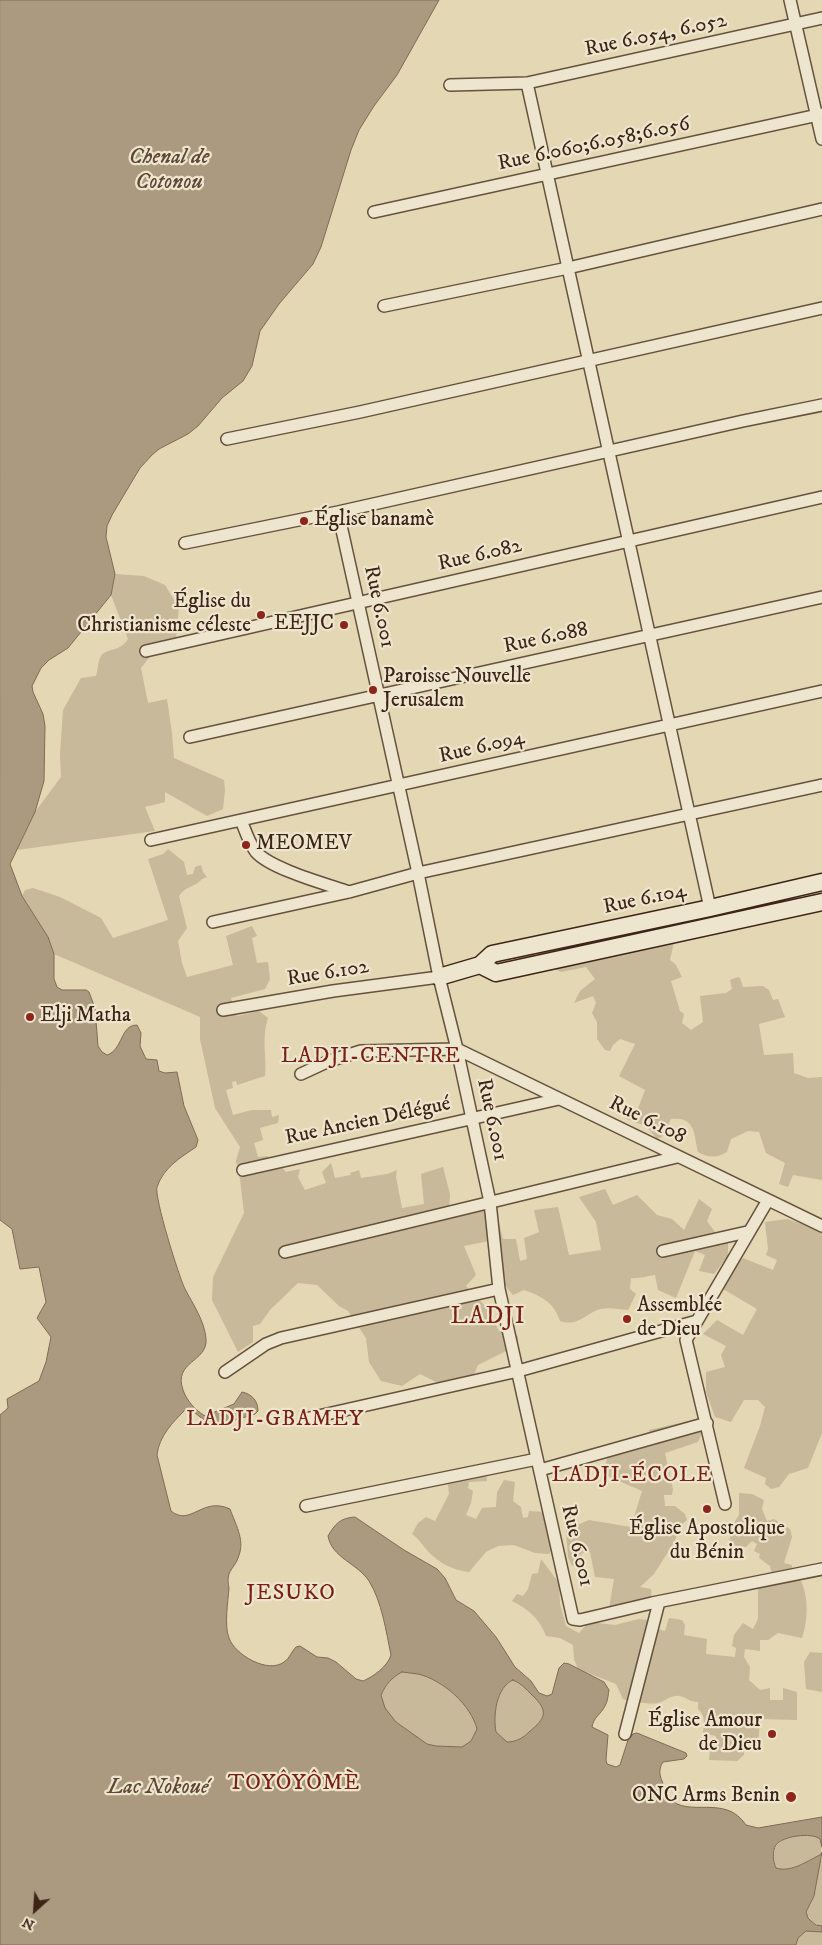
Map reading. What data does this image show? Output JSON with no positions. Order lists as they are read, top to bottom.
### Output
{
  "streets": {
    "street": [
      "Rue 6.054, 6.052",
      "Rue 6.060;6.058;6.056",
      "Rue 6.082",
      "Rue 6.001",
      "Rue 6.088",
      "Rue 6.094",
      "Rue 6.104",
      "Rue 6.102",
      "Rue 6.108",
      "Rue Ancien Délégué"
    ]
  },
  "crossings": [
    ["Rue 6.082", "Rue 6.001"],
    ["Rue 6.001", "Rue 6.088"],
    ["Rue 6.001", "Rue 6.094"],
    ["Rue 6.001", "Rue 6.104"],
    ["Rue 6.001", "Rue 6.102"],
    ["Rue 6.001", "Rue 6.108"],
    ["Rue 6.001", "Rue Ancien Délégué"],
    ["Rue 6.104", "Rue 6.102"],
    ["Rue 6.108", "Rue Ancien Délégué"]
  ],
  "districts": [
    "LADJI-CENTRE",
    "LADJI",
    "LADJI-GBAMEY",
    "LADJI-ÉCOLE",
    "JESUKO",
    "TOYÔYÔMÈ"
  ],
  "water": ["Chenal de Cotonou", "Lac Nokoué"],
  "places": [
    "Église banamè",
    "Église du Christianisme céleste",
    "EEJJC",
    "Paroisse Nouvelle Jerusalem",
    "MEOMEV",
    "Elji Matha",
    "Assemblée de Dieu",
    "Église Apostolique du Bénin",
    "Église Amour de Dieu",
    "ONC Arms Benin"
  ],
  "north": "bottom left"
}
